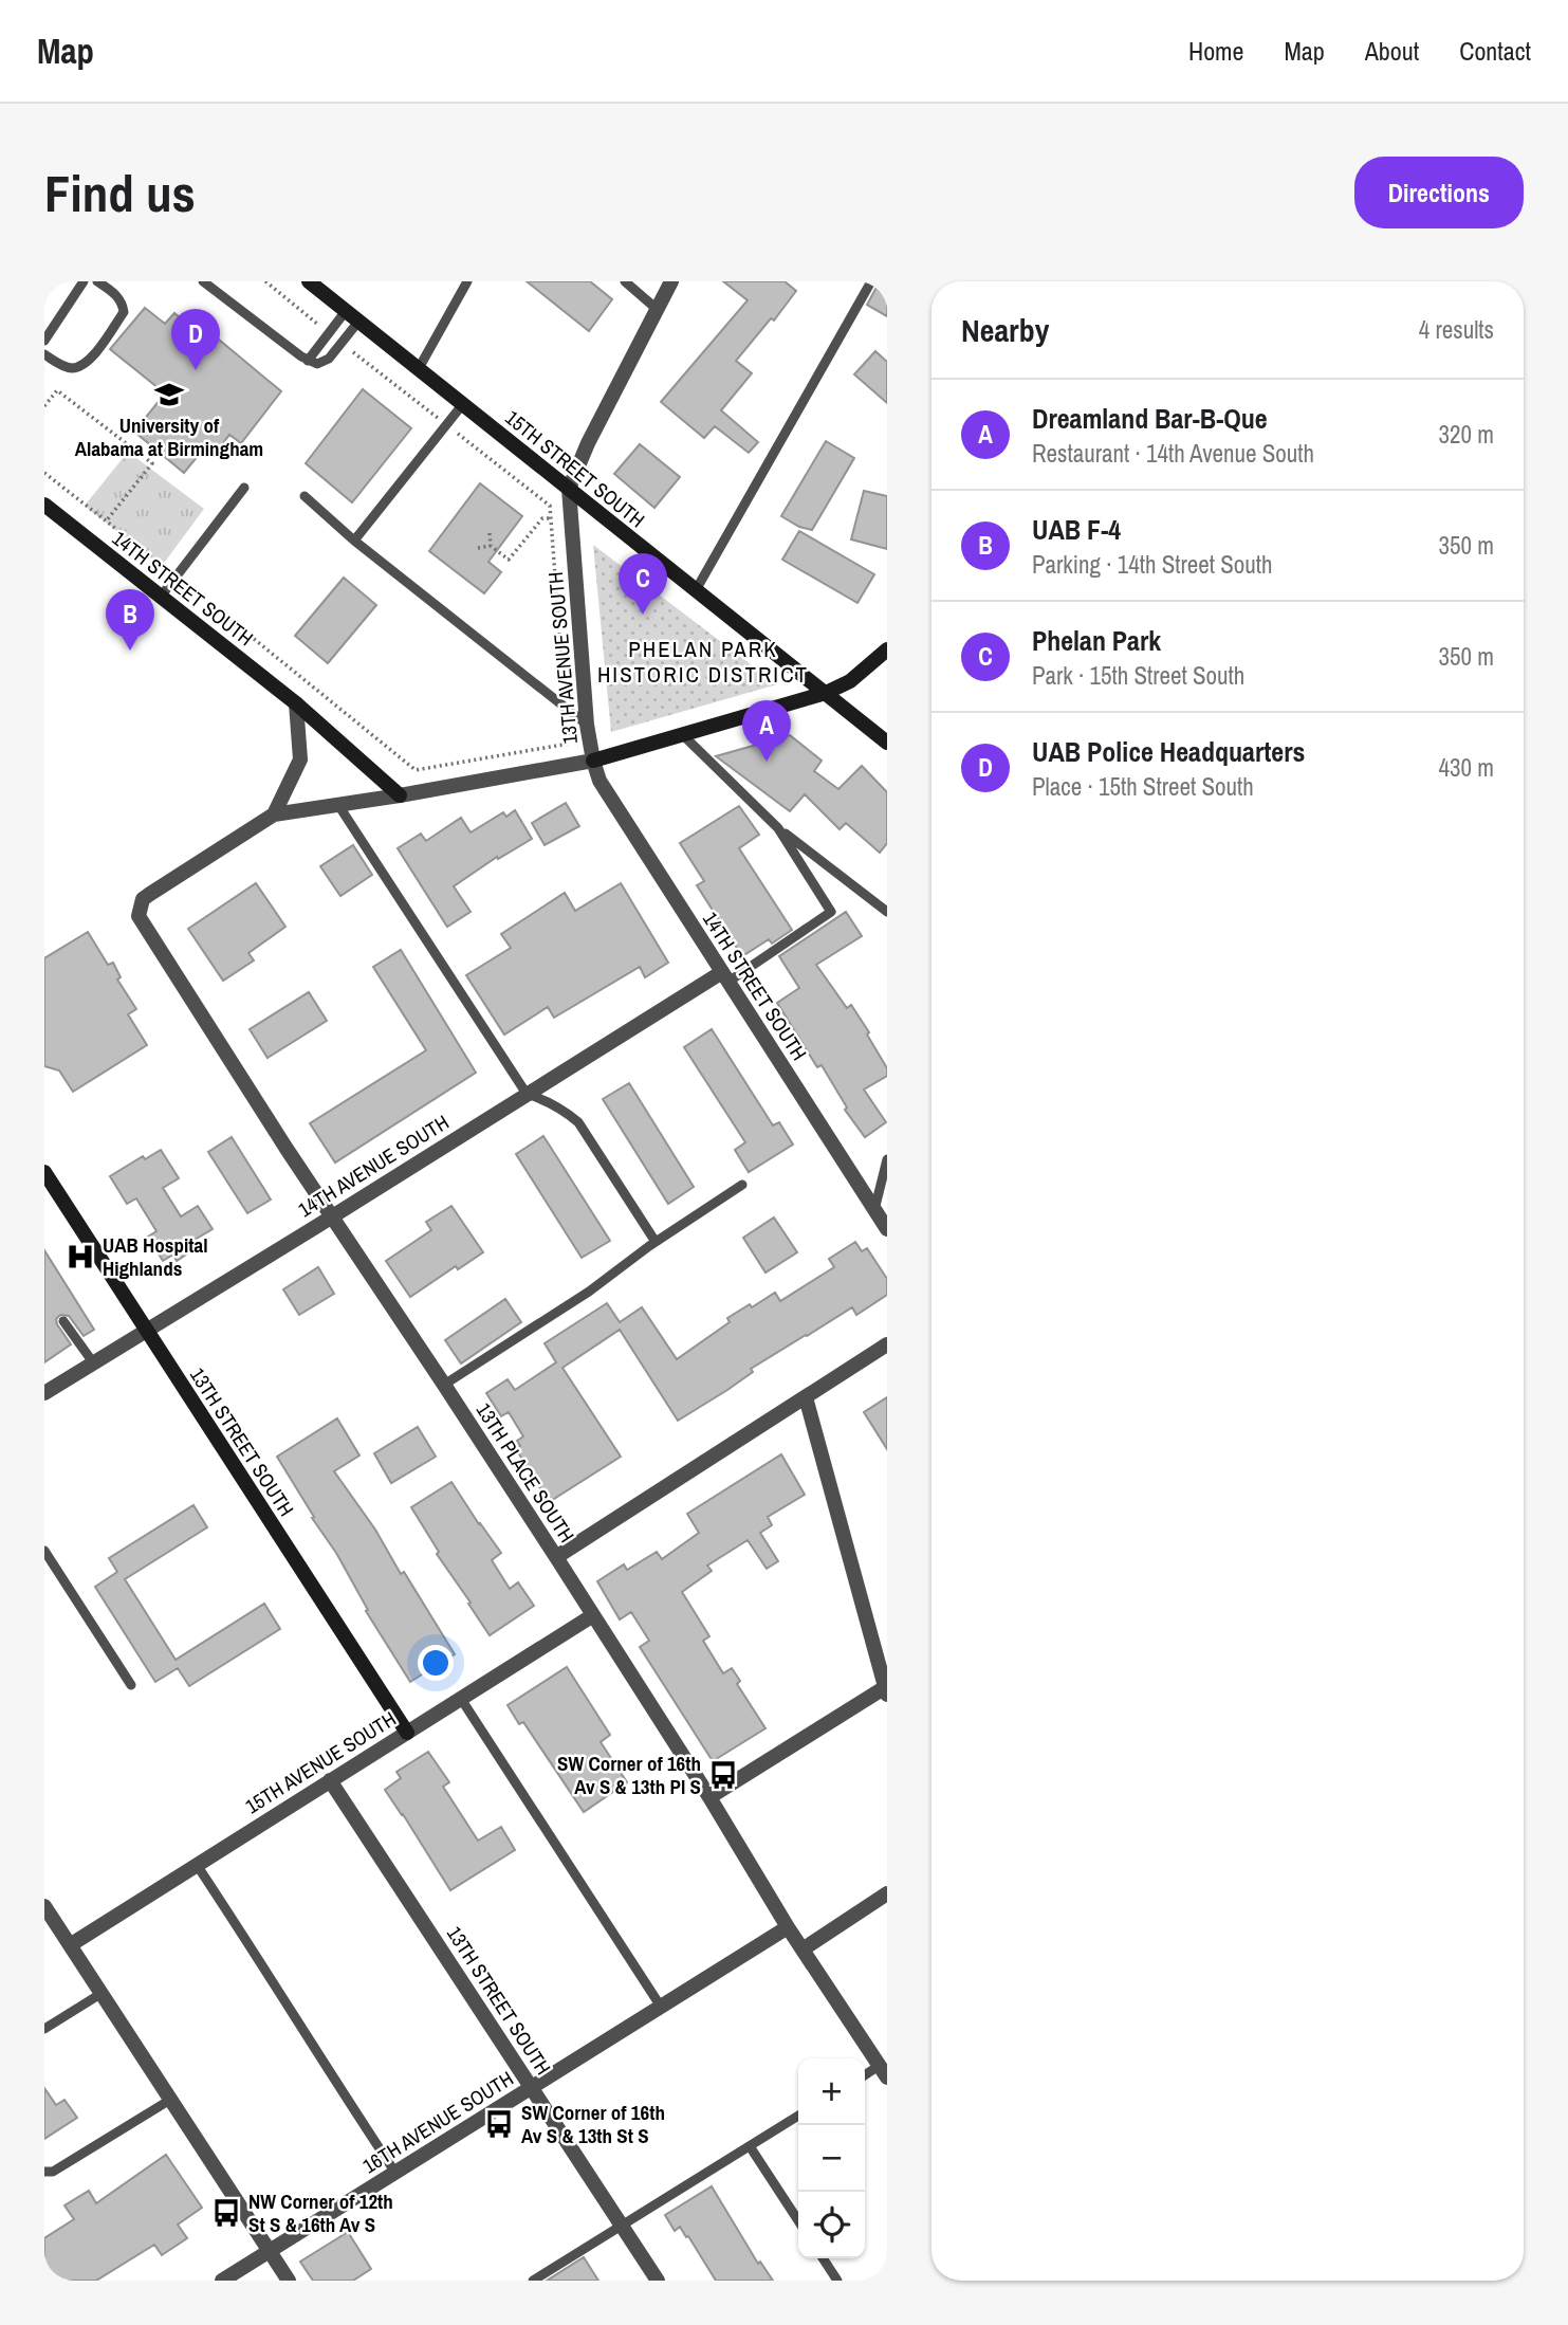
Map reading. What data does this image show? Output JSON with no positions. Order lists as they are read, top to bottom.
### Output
{
  "streets": {
    "street": [
      "15TH STREET SOUTH",
      "14TH STREET SOUTH",
      "13TH AVENUE SOUTH",
      "14TH AVENUE SOUTH",
      "13TH STREET SOUTH",
      "13TH PLACE SOUTH",
      "15TH AVENUE SOUTH",
      "16TH AVENUE SOUTH"
    ]
  },
  "crossings": [
    ["15TH STREET SOUTH", "13TH AVENUE SOUTH"],
    ["14TH STREET SOUTH", "13TH AVENUE SOUTH"],
    ["14TH STREET SOUTH", "14TH AVENUE SOUTH"],
    ["13TH AVENUE SOUTH", "13TH PLACE SOUTH"],
    ["14TH AVENUE SOUTH", "13TH STREET SOUTH"],
    ["14TH AVENUE SOUTH", "13TH PLACE SOUTH"],
    ["13TH STREET SOUTH", "15TH AVENUE SOUTH"],
    ["13TH STREET SOUTH", "16TH AVENUE SOUTH"],
    ["13TH PLACE SOUTH", "15TH AVENUE SOUTH"],
    ["13TH PLACE SOUTH", "16TH AVENUE SOUTH"]
  ],
  "districts": ["PHELAN PARK HISTORIC DISTRICT"],
  "places": {
    "school or university": ["University of Alabama at Birmingham"],
    "hospital": ["UAB Hospital Highlands"],
    "bus stop": ["SW Corner of 16th Av S & 13th Pl S", "SW Corner of 16th Av S & 13th St S", "NW Corner of 12th St S & 16th Av S"]
  },
  "page": {
    "header": "Map",
    "nav": [
      "Home",
      "Map",
      "About",
      "Contact"
    ],
    "buttons": "Directions",
    "title": "Find us",
    "heading": ["Nearby", "4 results"],
    "pins": [
      "D",
      "C",
      "B",
      "A"
    ],
    "list": [
      {
        "mark": "A",
        "name": "Dreamland Bar-B-Que",
        "note": "Restaurant · 14th Avenue South",
        "value": "320 m"
      },
      {
        "mark": "B",
        "name": "UAB F-4",
        "note": "Parking · 14th Street South",
        "value": "350 m"
      },
      {
        "mark": "C",
        "name": "Phelan Park",
        "note": "Park · 15th Street South",
        "value": "350 m"
      },
      {
        "mark": "D",
        "name": "UAB Police Headquarters",
        "note": "Place · 15th Street South",
        "value": "430 m"
      }
    ],
    "map_buttons": ["+", "−"]
  }
}
